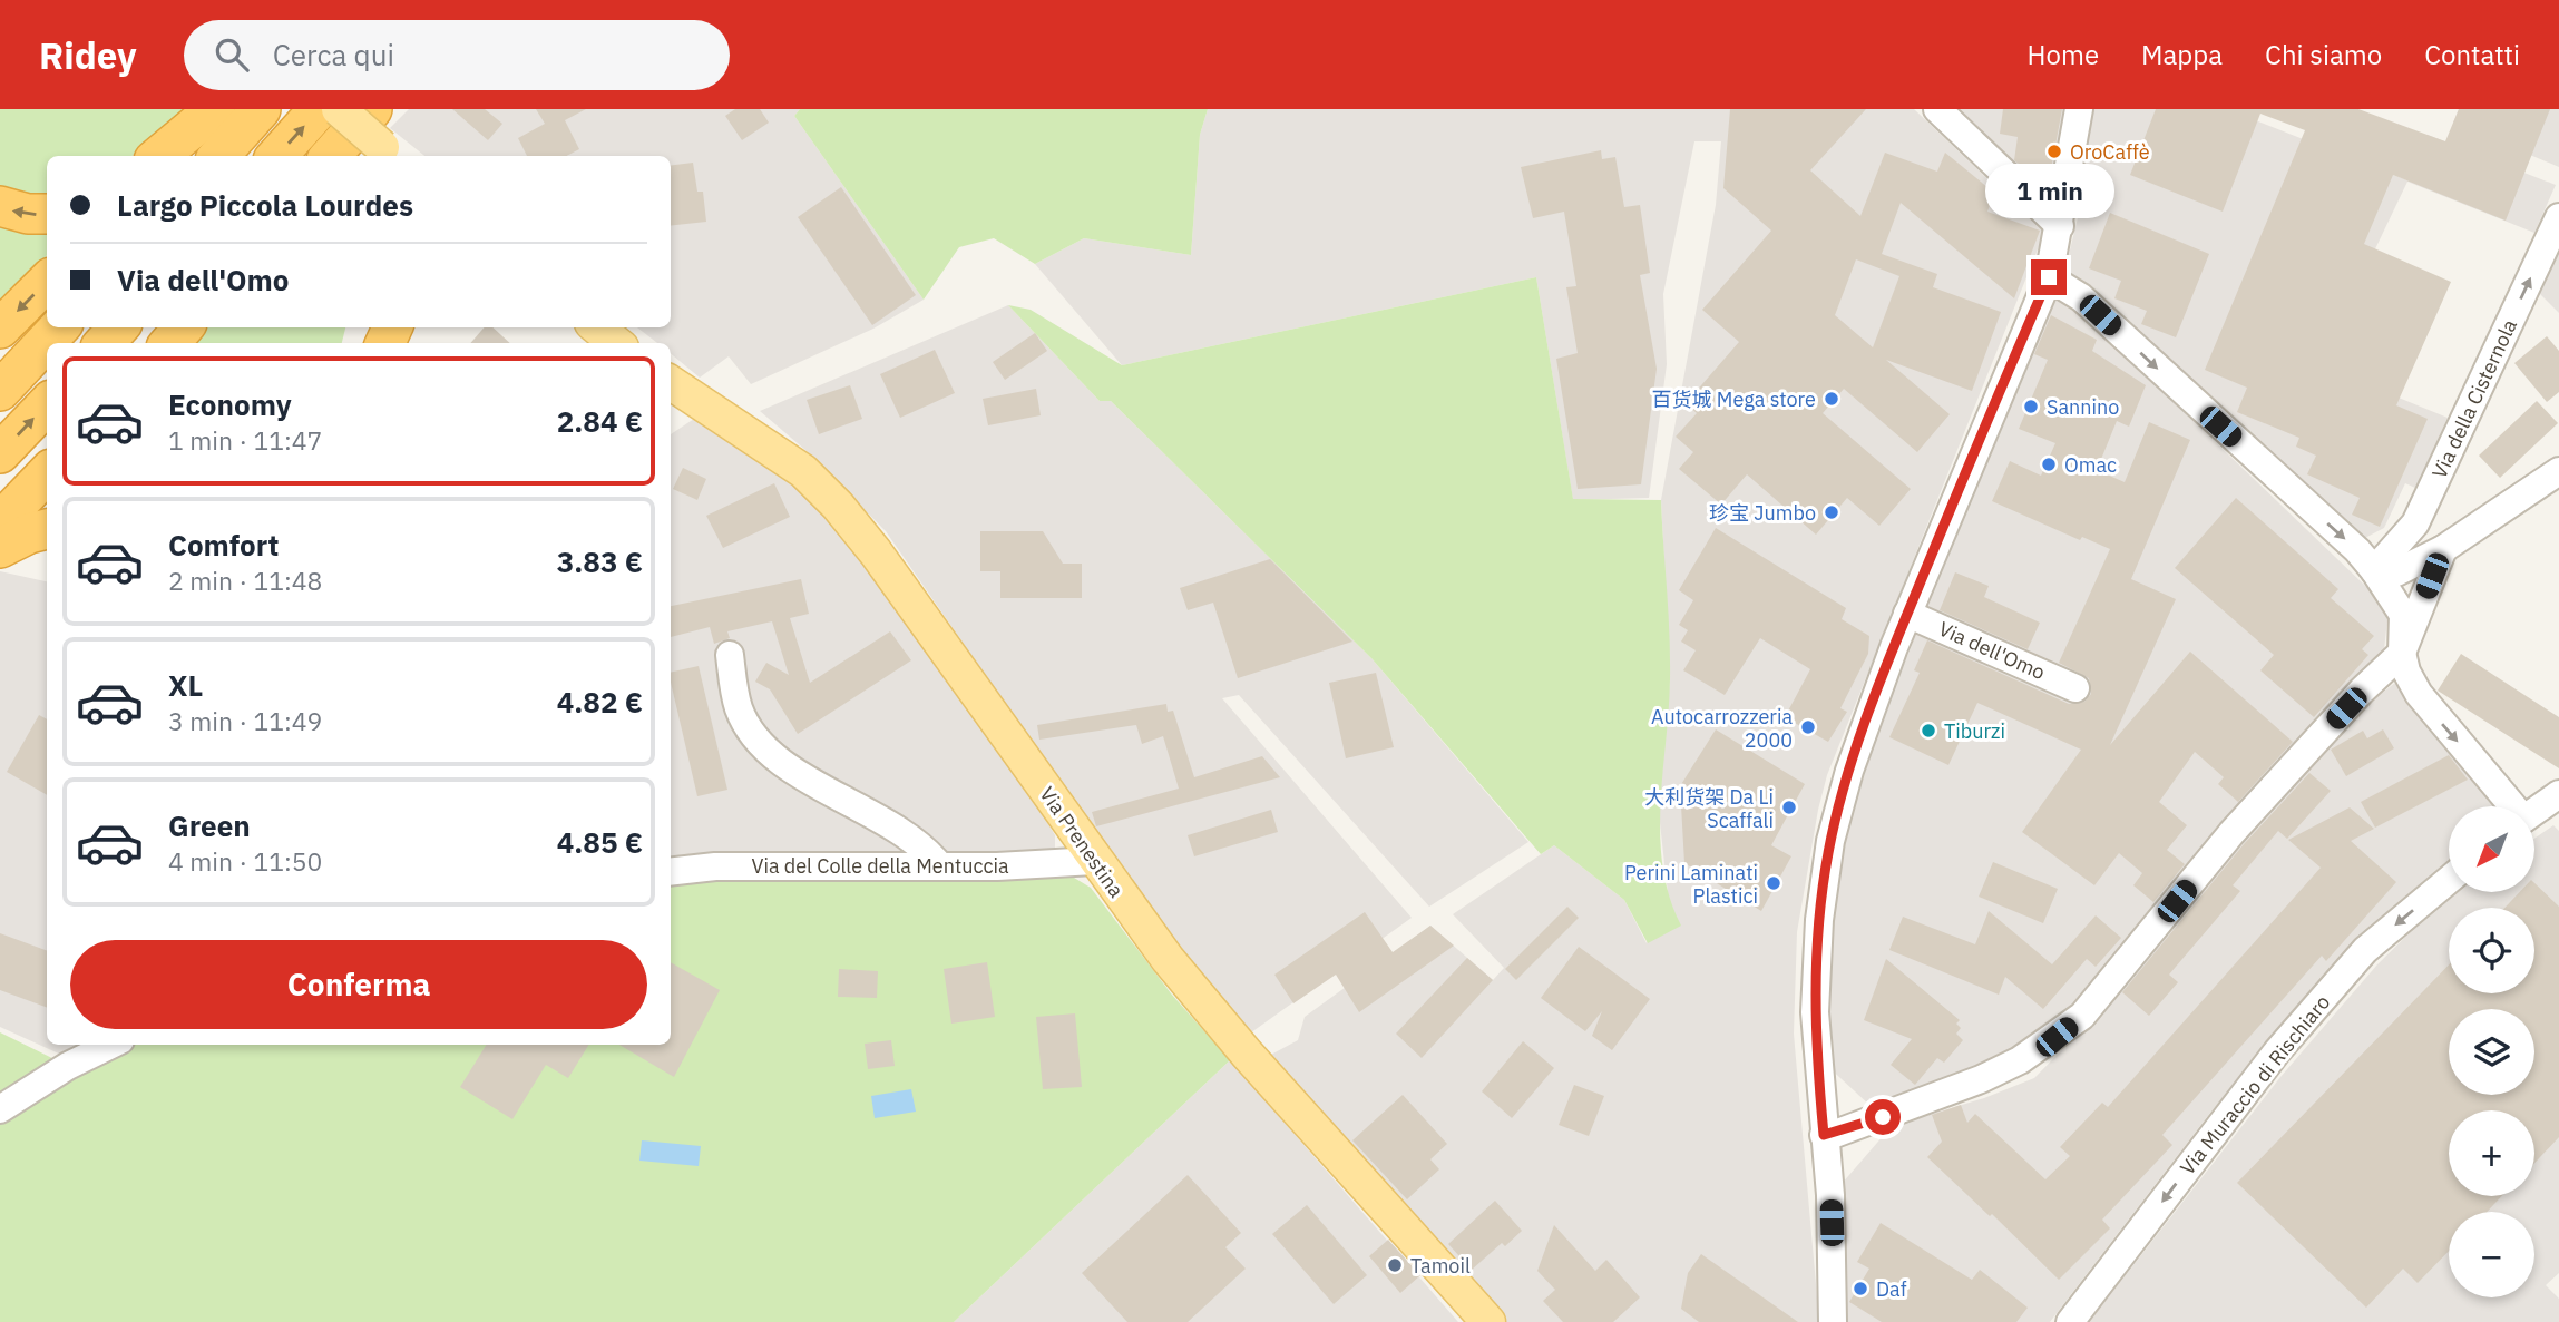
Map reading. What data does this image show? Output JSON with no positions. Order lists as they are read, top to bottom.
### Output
{
  "streets": {
    "main road": ["Via Prenestina"],
    "street": [
      "Via della Cisternola",
      "Via dell'Omo",
      "Via del Colle della Mentuccia",
      "Via Muraccio di Rischiaro"
    ]
  },
  "crossings": [
    ["Via Prenestina", "Via del Colle della Mentuccia"]
  ],
  "one_way": ["Via della Cisternola"],
  "places": [
    "OroCaffè",
    "百货城 Mega store",
    "Sannino",
    "Omac",
    "珍宝 Jumbo",
    "Autocarrozzeria 2000",
    "Tiburzi",
    "大利货架 Da Li Scaffali",
    "Perini Laminati Plastici",
    "Tamoil",
    "Daf"
  ],
  "north": "bottom left",
  "page": {
    "header": "Ridey",
    "search": "Cerca qui",
    "nav": [
      "Home",
      "Mappa",
      "Chi siamo",
      "Contatti"
    ],
    "banner": ["Largo Piccola Lourdes", "Via dell'Omo"],
    "bubble": "1 min",
    "list": [
      {
        "name": "Economy",
        "note": "1 min · 11:47",
        "value": "2.84 €"
      },
      {
        "name": "Comfort",
        "note": "2 min · 11:48",
        "value": "3.83 €"
      },
      {
        "name": "XL",
        "note": "3 min · 11:49",
        "value": "4.82 €"
      },
      {
        "name": "Green",
        "note": "4 min · 11:50",
        "value": "4.85 €"
      }
    ],
    "map_buttons": ["+", "−"],
    "buttons": "Conferma"
  }
}
